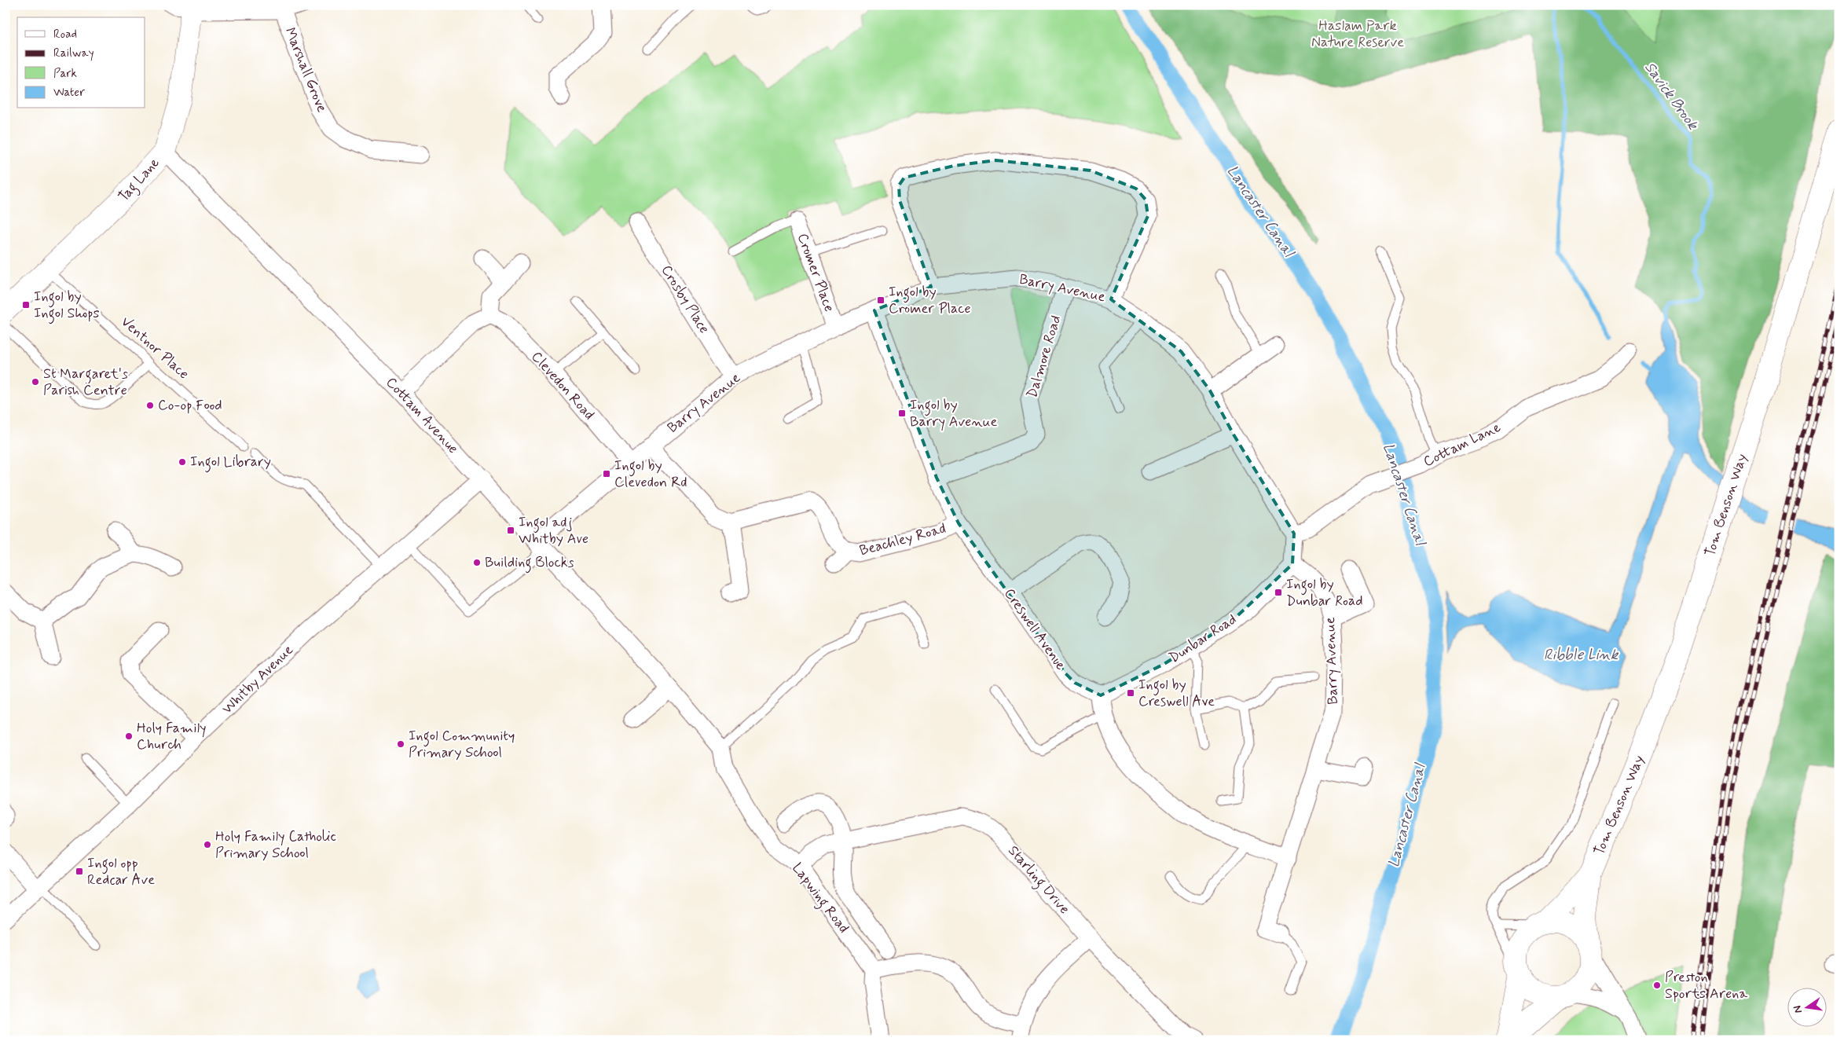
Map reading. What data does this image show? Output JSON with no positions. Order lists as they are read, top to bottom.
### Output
{
  "streets": {
    "main road": ["Tag Lane", "Tom Benson Way"],
    "street": [
      "Marshall Grove",
      "Cromer Place",
      "Barry Avenue",
      "Crosby Place",
      "Dalmore Road",
      "Clevedon Road",
      "Cottam Avenue",
      "Cottam Lane",
      "Beachley Road",
      "Creswell Avenue",
      "Dunbar Road",
      "Whitby Avenue",
      "Starling Drive",
      "Lapwing Road"
    ],
    "lane": ["Ventnor Place"]
  },
  "crossings": [
    ["Tag Lane", "Ventnor Place"],
    ["Tag Lane", "Cottam Avenue"],
    ["Cromer Place", "Barry Avenue"],
    ["Barry Avenue", "Crosby Place"],
    ["Barry Avenue", "Dalmore Road"],
    ["Barry Avenue", "Clevedon Road"],
    ["Barry Avenue", "Cottam Avenue"],
    ["Barry Avenue", "Cottam Lane"],
    ["Barry Avenue", "Creswell Avenue"],
    ["Barry Avenue", "Dunbar Road"],
    ["Dalmore Road", "Creswell Avenue"],
    ["Cottam Avenue", "Whitby Avenue"],
    ["Cottam Avenue", "Lapwing Road"],
    ["Beachley Road", "Creswell Avenue"],
    ["Creswell Avenue", "Dunbar Road"],
    ["Starling Drive", "Lapwing Road"]
  ],
  "water": ["Savick Brook", "Lancaster Canal", "Ribble Link"],
  "parks": ["Haslam Park Nature Reserve"],
  "places": {
    "transit": [
      "Ingol by Cromer Place",
      "Ingol by Ingol Shops",
      "Ingol by Barry Avenue",
      "Ingol by Clevedon Rd",
      "Ingol adj Whitby Ave",
      "Ingol by Dunbar Road",
      "Ingol by Creswell Ave",
      "Ingol opp Redcar Ave"
    ],
    "other": [
      "St Margaret's Parish Centre",
      "Co-op Food",
      "Ingol Library",
      "Building Blocks",
      "Holy Family Church",
      "Ingol Community Primary School",
      "Holy Family Catholic Primary School",
      "Preston Sports Arena"
    ]
  },
  "legend": [
    "Road",
    "Railway",
    "Park",
    "Water"
  ],
  "north": "left"
}
